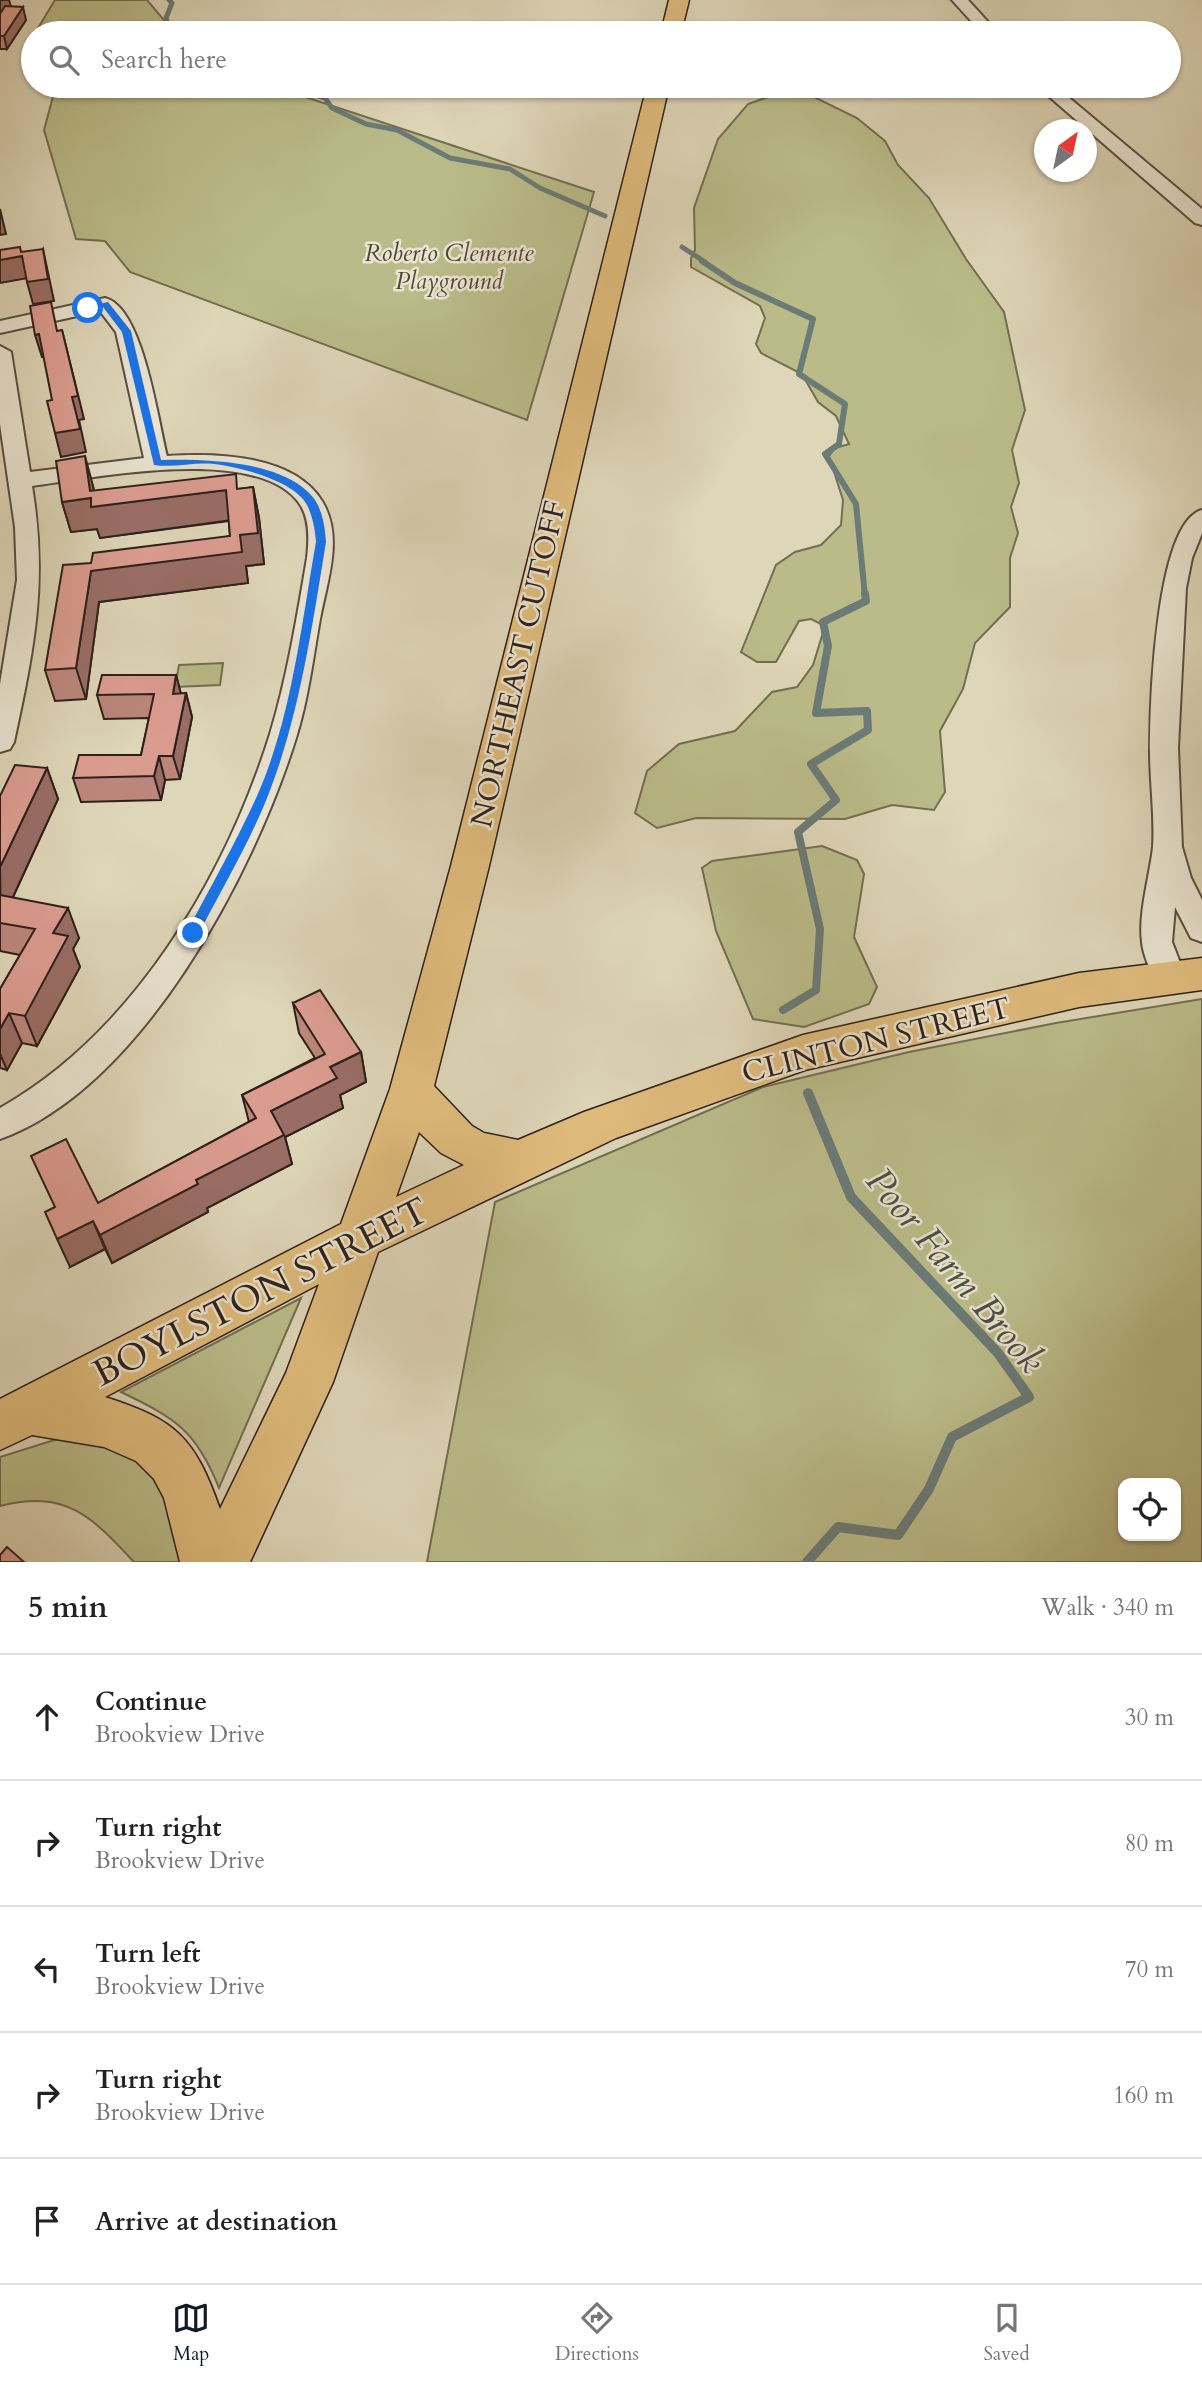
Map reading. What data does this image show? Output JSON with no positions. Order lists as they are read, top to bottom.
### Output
{
  "streets": {
    "main road": ["NORTHEAST CUTOFF", "CLINTON STREET", "BOYLSTON STREET"]
  },
  "crossings": [
    ["NORTHEAST CUTOFF", "BOYLSTON STREET"],
    ["CLINTON STREET", "BOYLSTON STREET"]
  ],
  "water": ["Poor Farm Brook"],
  "parks": ["Roberto Clemente Playground"],
  "north": "top right",
  "page": {
    "search": "Search here",
    "heading": ["5 min", "Walk · 340 m"],
    "list": [
      ["Continue", "Brookview Drive", "30 m"],
      ["Turn right", "Brookview Drive", "80 m"],
      ["Turn left", "Brookview Drive", "70 m"],
      ["Turn right", "Brookview Drive", "160 m"],
      "Arrive at destination"
    ],
    "nav": ["Map", "Directions", "Saved"]
  }
}
